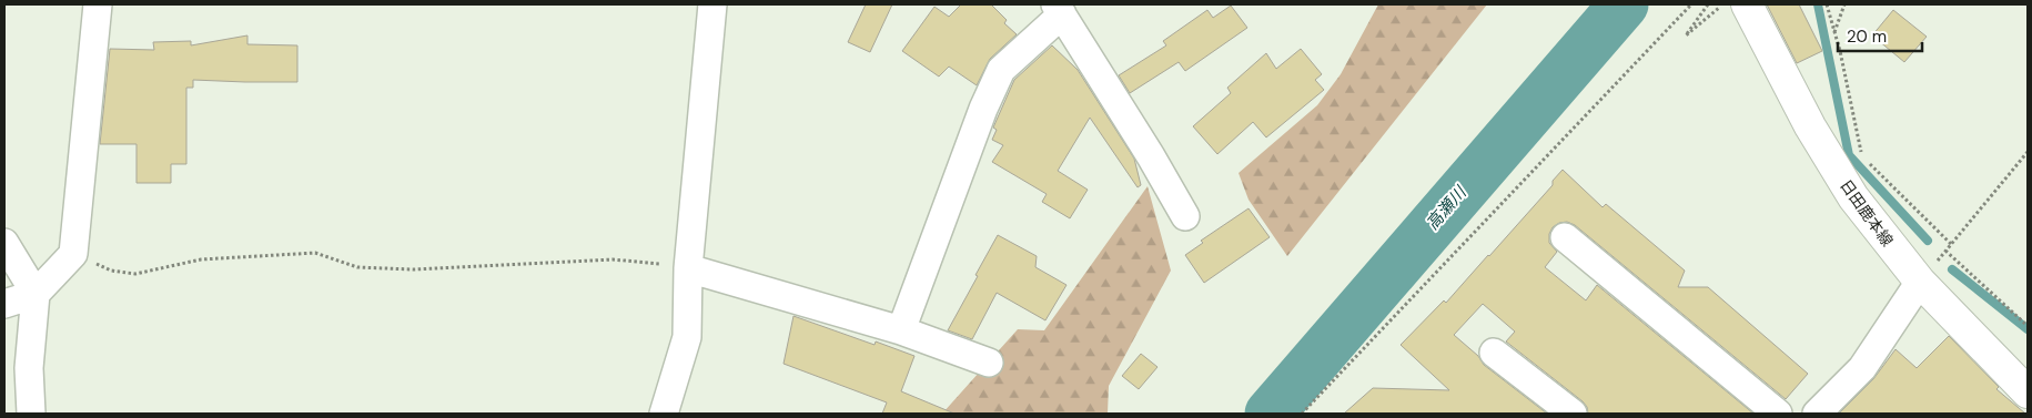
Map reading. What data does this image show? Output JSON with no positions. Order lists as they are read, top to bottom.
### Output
{
  "streets": {
    "main road": ["日田鹿本線"]
  },
  "water": ["高瀬川"],
  "scale_bar": "20 m"
}
